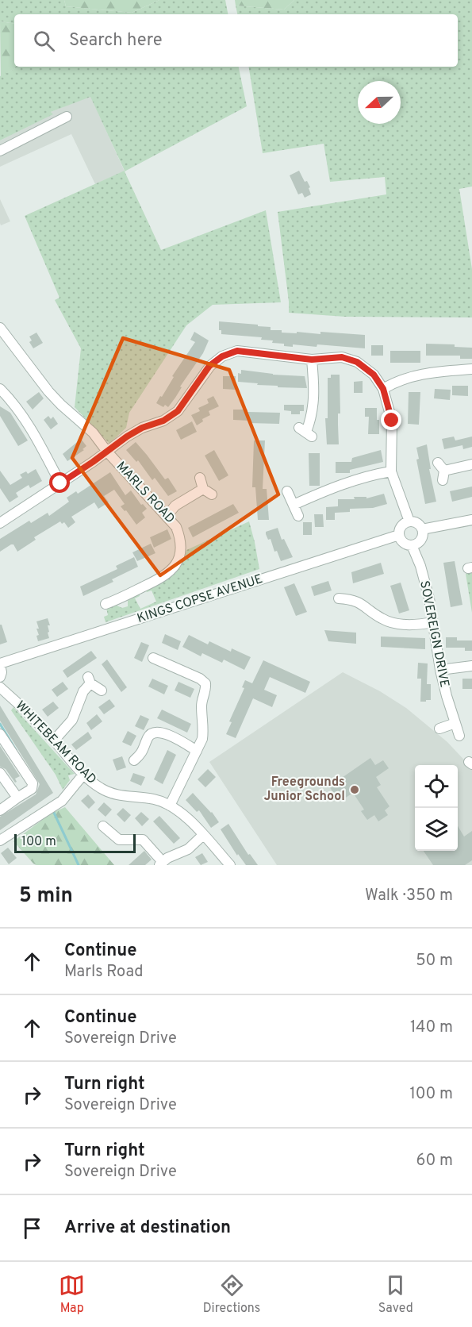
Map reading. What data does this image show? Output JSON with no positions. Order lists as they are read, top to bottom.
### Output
{
  "streets": {
    "street": [
      "MARLS ROAD",
      "KINGS COPSE AVENUE",
      "SOVEREIGN DRIVE",
      "WHITEBEAM ROAD"
    ]
  },
  "crossings": [
    ["KINGS COPSE AVENUE", "SOVEREIGN DRIVE"]
  ],
  "places": ["Freegrounds Junior School"],
  "scale_bar": "100 m",
  "north": "left",
  "page": {
    "search": "Search here",
    "scale": "100 m",
    "heading": ["5 min", "Walk · 350 m"],
    "list": [
      ["Continue", "Marls Road", "50 m"],
      ["Continue", "Sovereign Drive", "140 m"],
      ["Turn right", "Sovereign Drive", "100 m"],
      ["Turn right", "Sovereign Drive", "60 m"],
      "Arrive at destination"
    ],
    "nav": ["Map", "Directions", "Saved"]
  }
}
